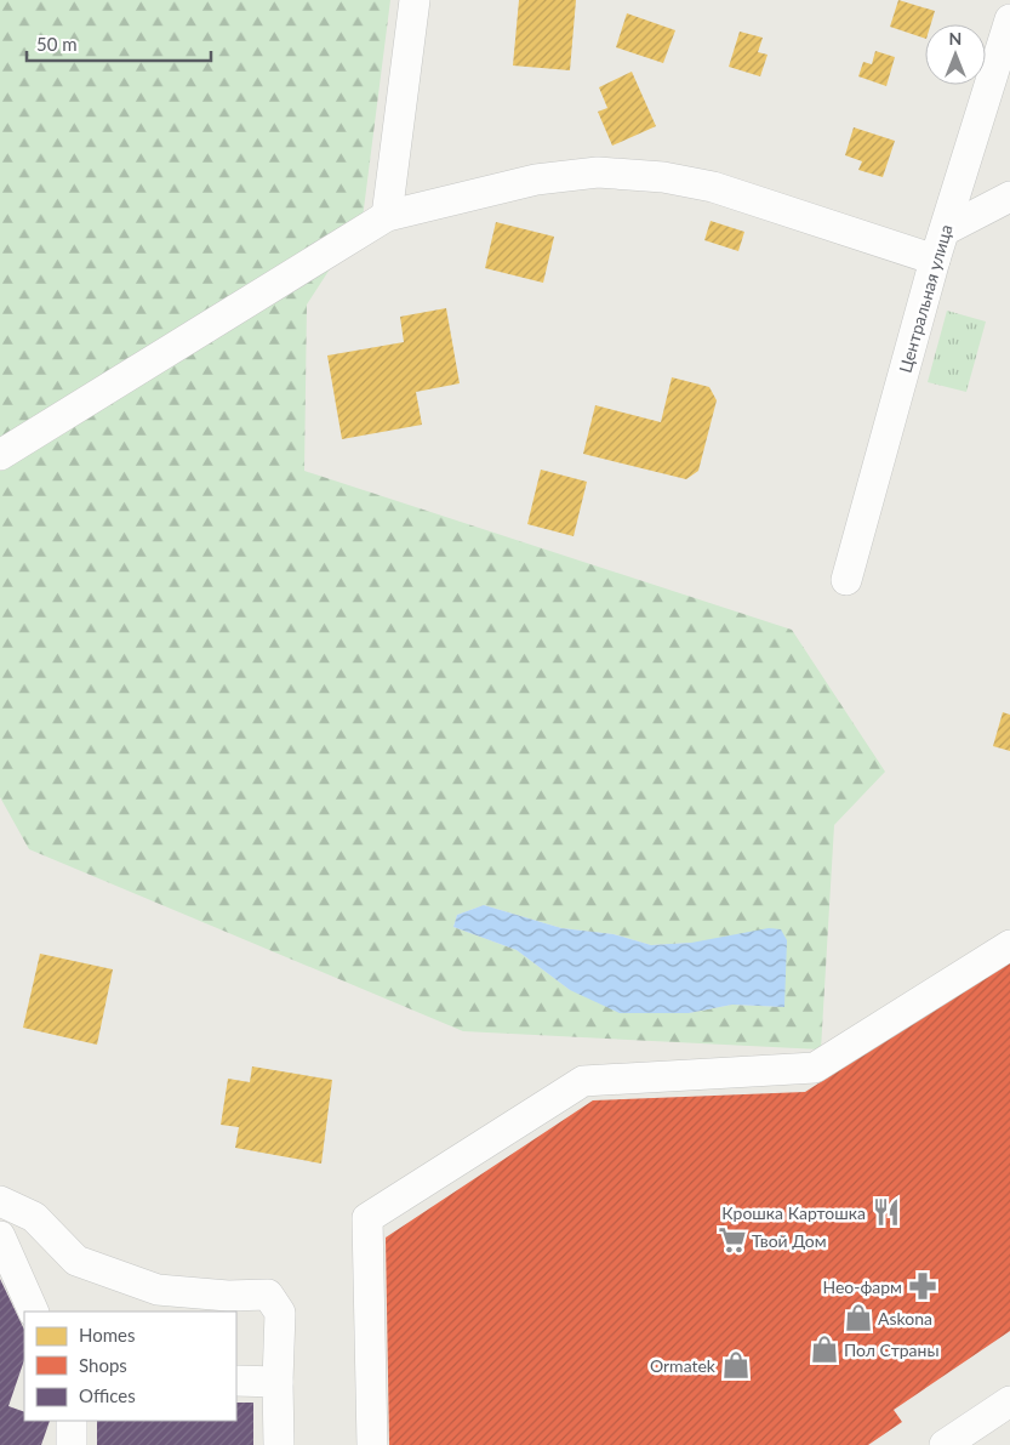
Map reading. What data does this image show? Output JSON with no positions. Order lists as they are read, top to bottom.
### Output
{
  "streets": {
    "street": ["Центральная улица"]
  },
  "places": {
    "restaurant": ["Крошка Картошка"],
    "supermarket": ["Твой Дом"],
    "pharmacy": ["Нео-фарм"],
    "shop": ["Askona", "Пол Страны", "Ormatek"]
  },
  "legend": ["Homes", "Shops", "Offices"],
  "scale_bar": "50 m",
  "north": "top"
}
